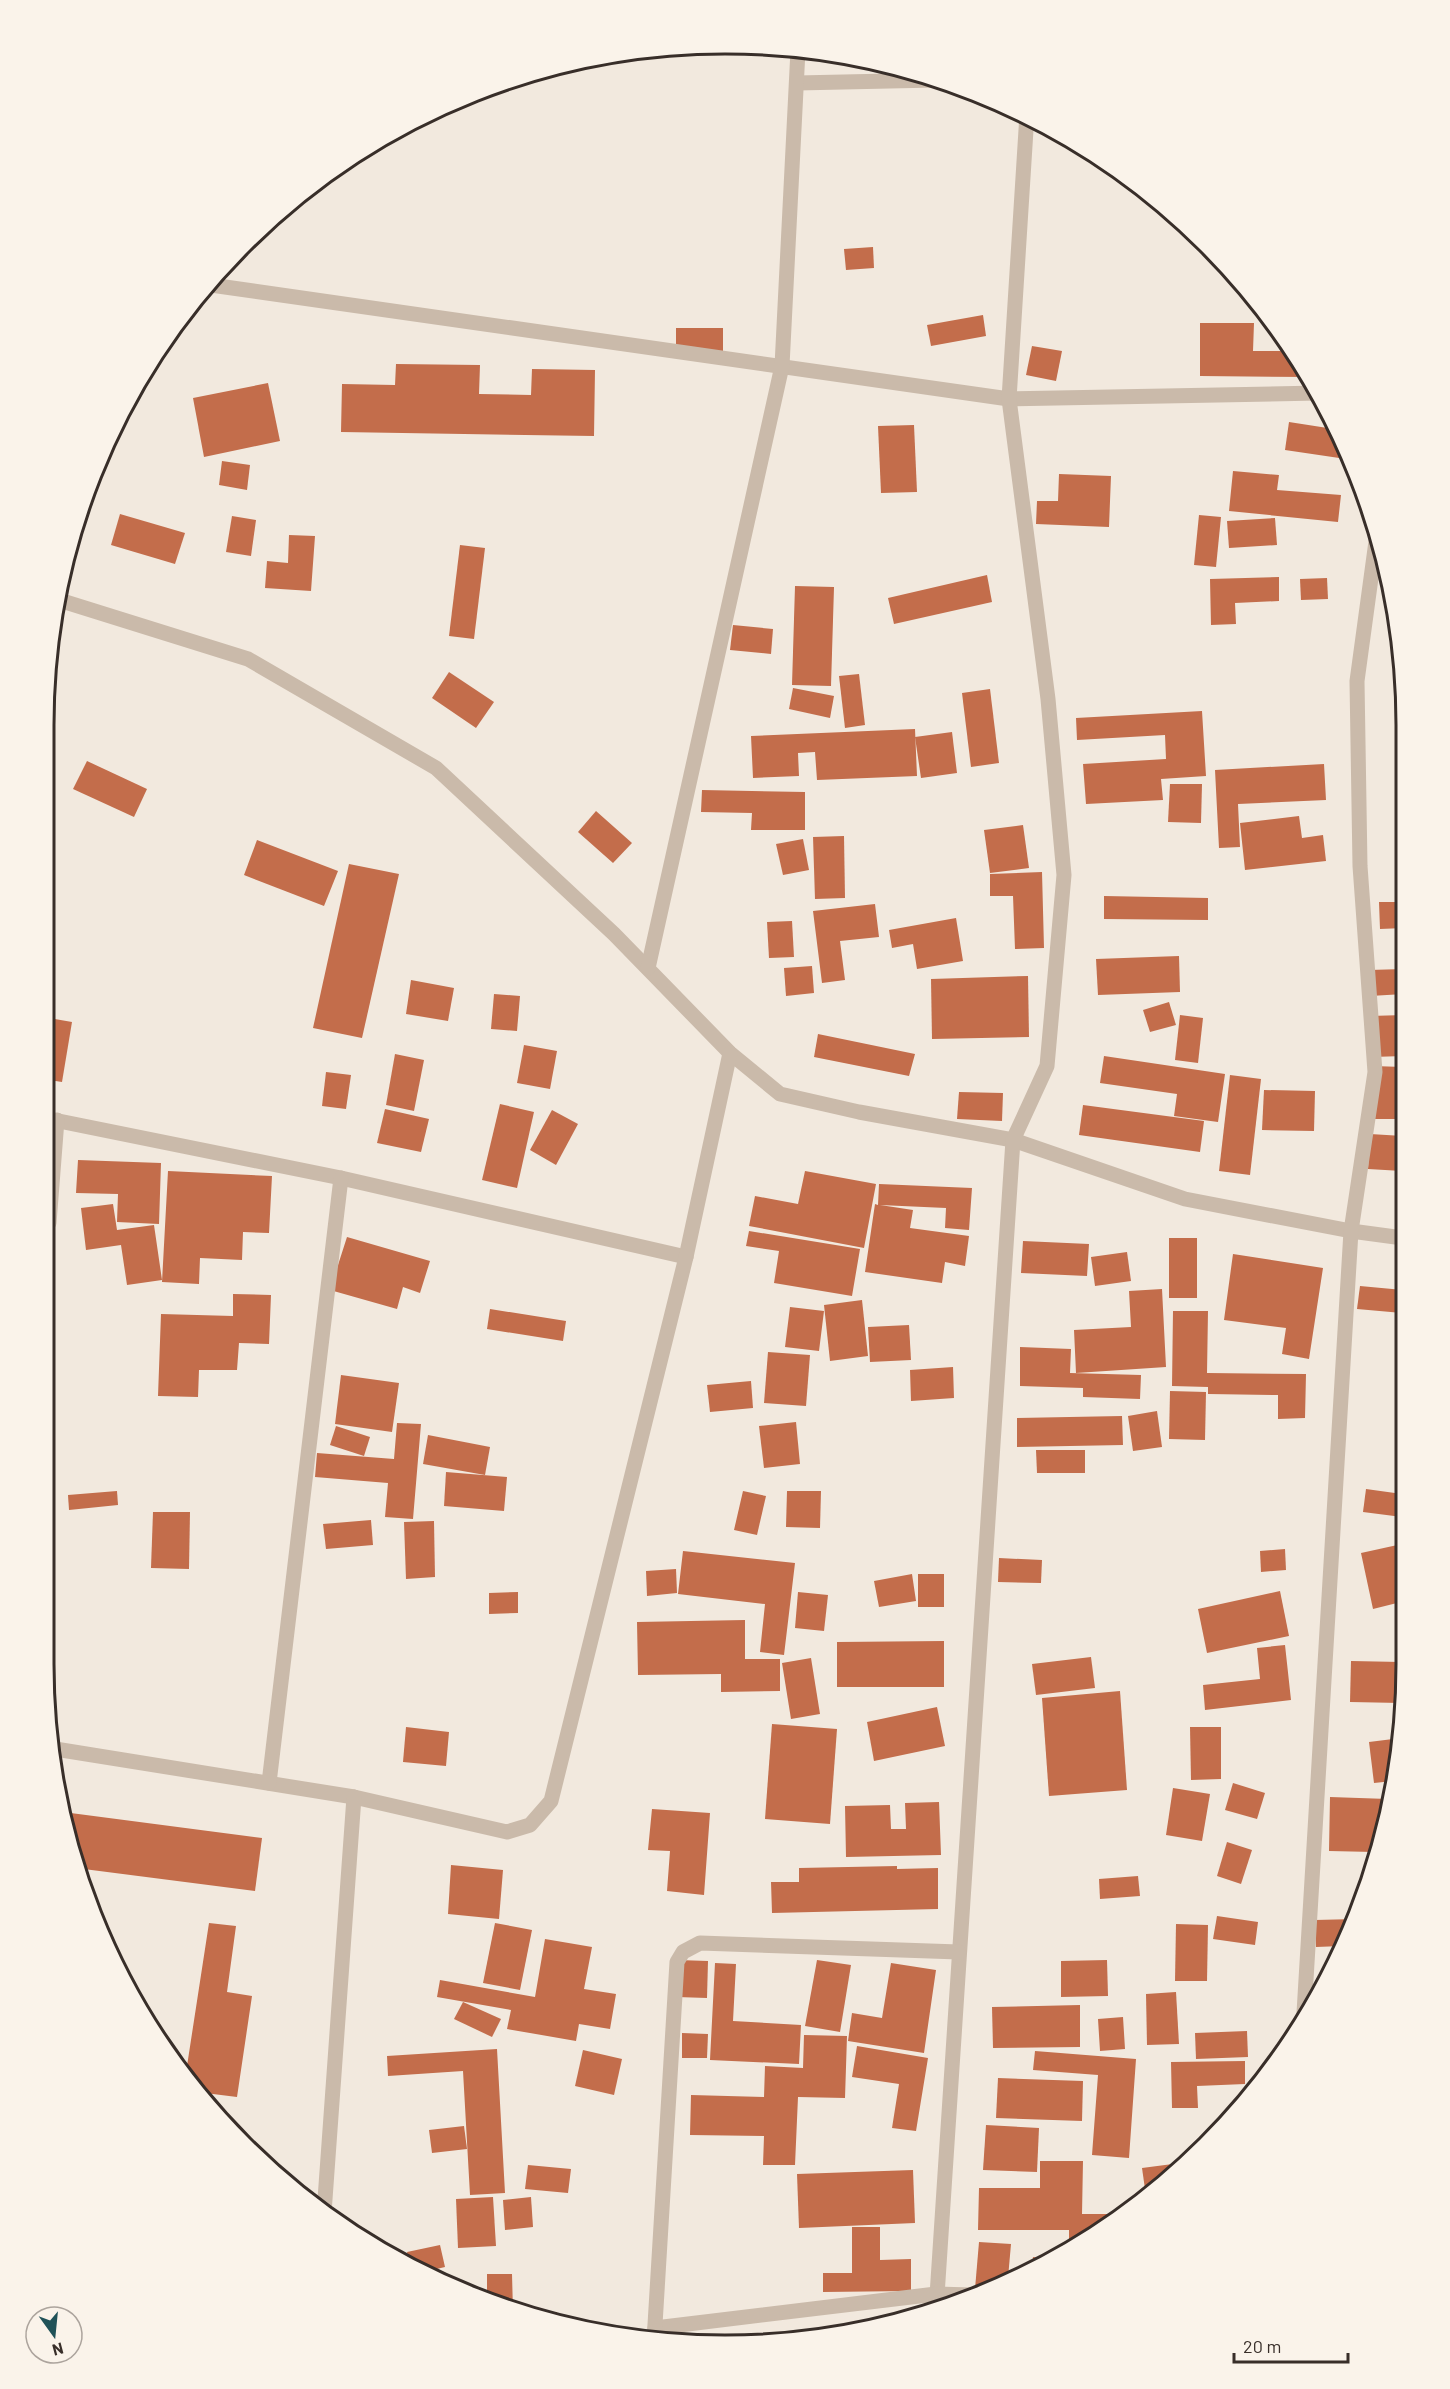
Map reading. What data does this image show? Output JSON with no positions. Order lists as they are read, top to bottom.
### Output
{
  "scale_bar": "20 m",
  "north": "bottom"
}
